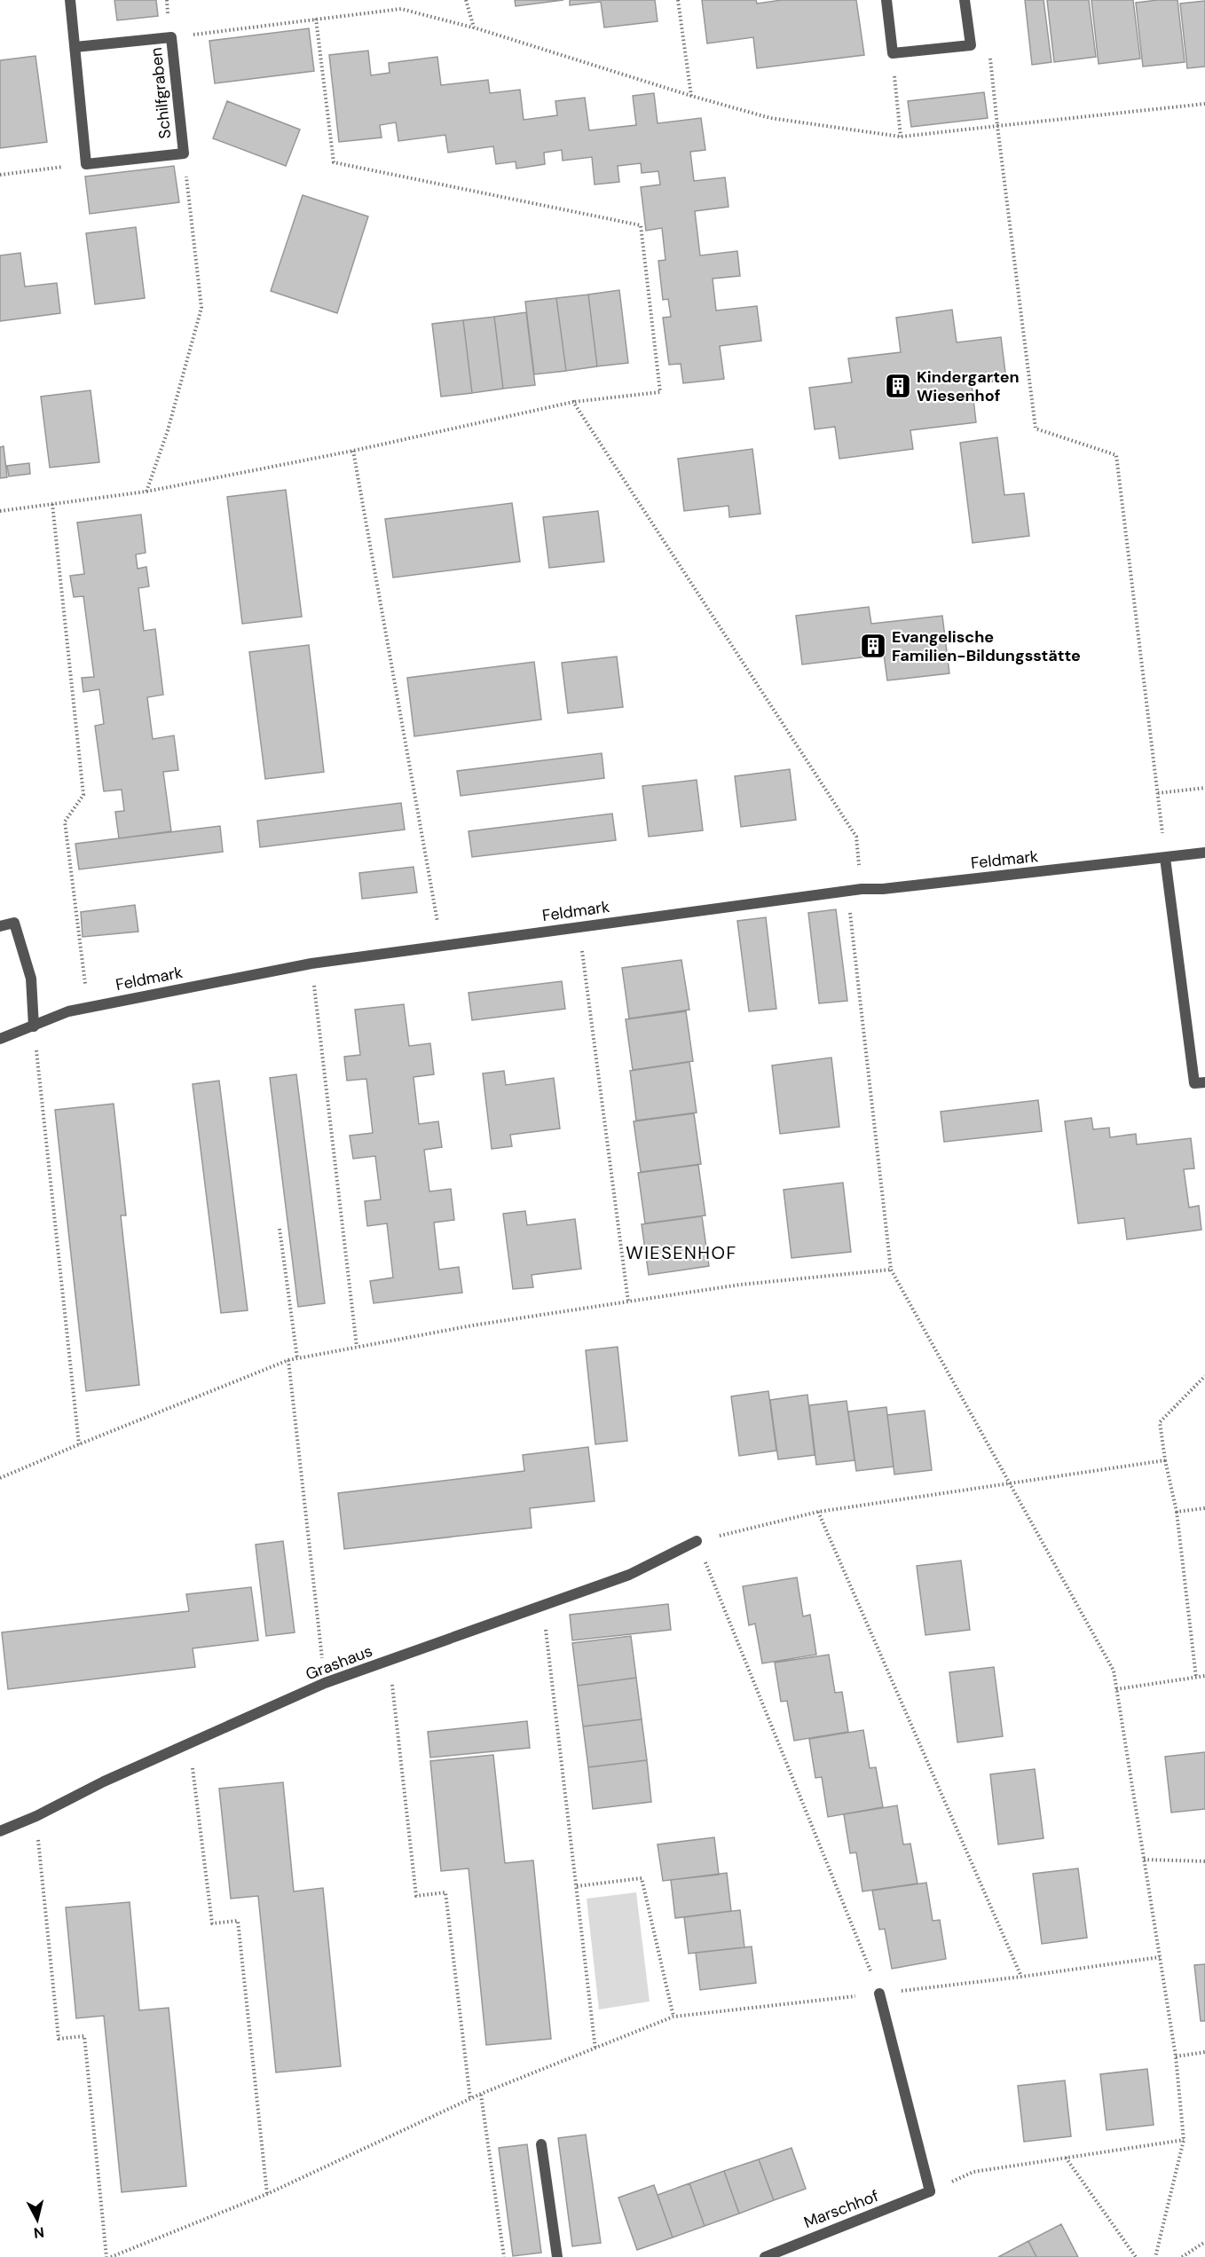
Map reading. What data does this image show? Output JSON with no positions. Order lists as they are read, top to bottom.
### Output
{
  "streets": {
    "street": [
      "Schilfgraben",
      "Feldmark",
      "Grashaus",
      "Marschhof"
    ]
  },
  "districts": ["WIESENHOF"],
  "places": {
    "building": ["Kindergarten Wiesenhof", "Evangelische Familien-Bildungsstätte"]
  },
  "north": "bottom"
}
